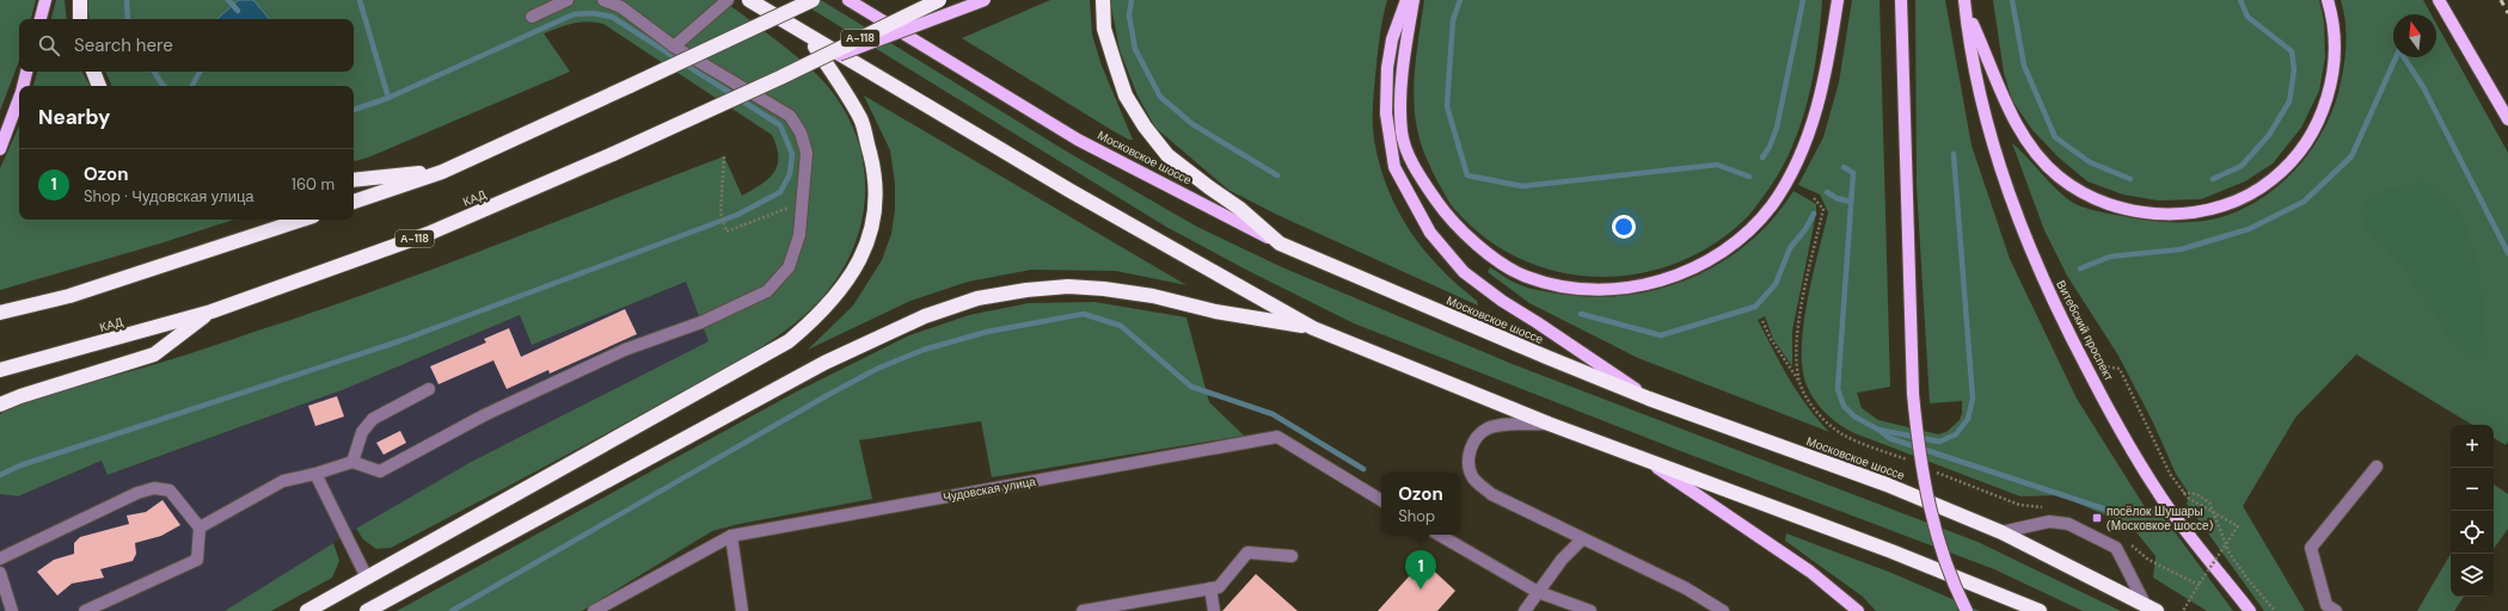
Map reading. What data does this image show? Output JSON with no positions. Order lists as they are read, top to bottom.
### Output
{
  "streets": {
    "highway": ["А-118", "Московское шоссе", "КАД"],
    "main road": ["Витебский проспект"],
    "street": ["Чудовская улица"]
  },
  "places": {
    "transit": ["посёлок Шушары (Московкое шоссе)"]
  },
  "north": "top",
  "page": {
    "search": "Search here",
    "heading": "Nearby",
    "list": [
      {
        "mark": "1",
        "name": "Ozon",
        "note": "Shop · Чудовская улица",
        "value": "160 m"
      }
    ],
    "map_buttons": ["+", "−"],
    "popup": ["Ozon", "Shop"],
    "pins": "1"
  }
}
